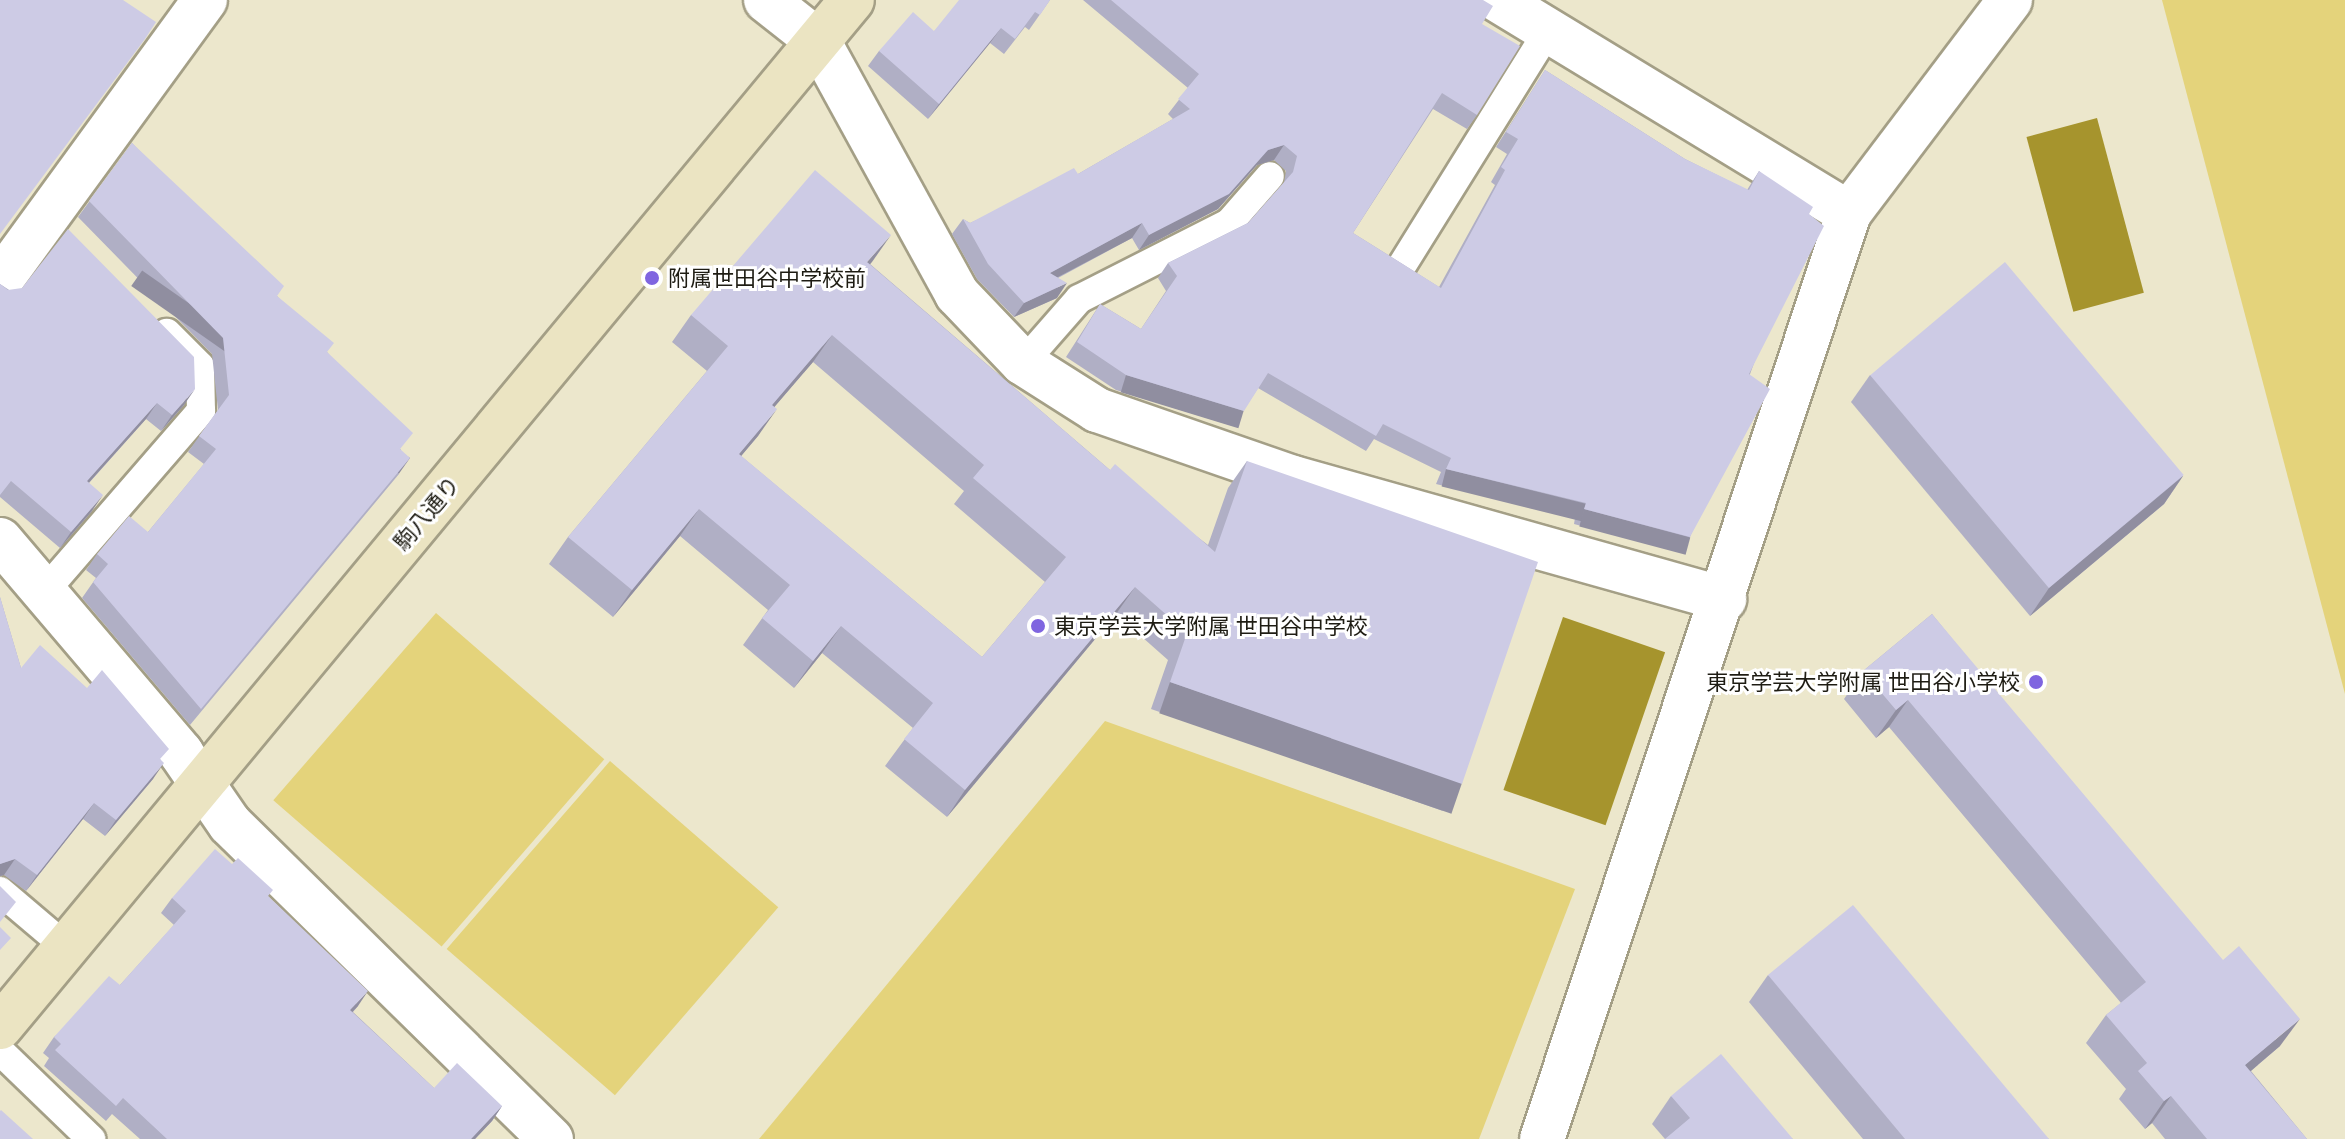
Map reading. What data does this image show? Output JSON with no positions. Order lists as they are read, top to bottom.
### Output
{
  "streets": {
    "street": ["駒八通り"]
  },
  "places": ["附属世田谷中学校前", "東京学芸大学附属 世田谷中学校", "東京学芸大学附属 世田谷小学校"]
}
